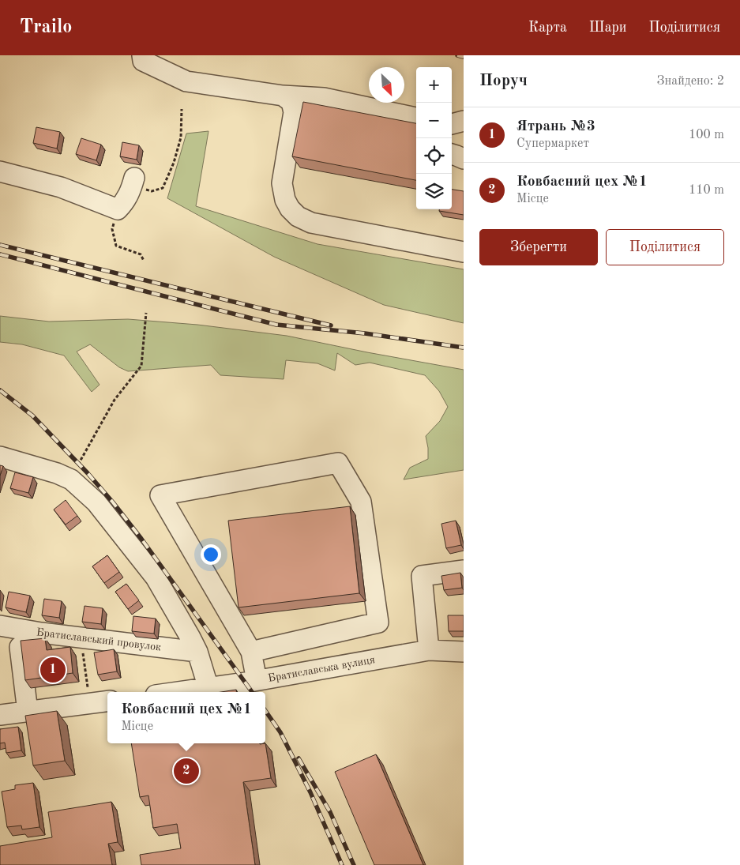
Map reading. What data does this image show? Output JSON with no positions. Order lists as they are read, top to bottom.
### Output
{
  "streets": {
    "street": ["Братиславський провулок", "Братиславська вулиця"]
  },
  "north": "bottom right",
  "page": {
    "header": "Trailo",
    "nav": ["Карта", "Шари", "Поділитися"],
    "heading": ["Поруч", "Знайдено: 2"],
    "map_buttons": ["+", "−"],
    "list": [
      {
        "mark": "1",
        "name": "Ятрань №3",
        "note": "Супермаркет",
        "value": "100 m"
      },
      {
        "mark": "2",
        "name": "Ковбасний цех №1",
        "note": "Місце",
        "value": "110 m"
      }
    ],
    "buttons": ["Зберегти", "Поділитися"],
    "pins": ["1", "2"],
    "popup": ["Ковбасний цех №1", "Місце"]
  }
}
